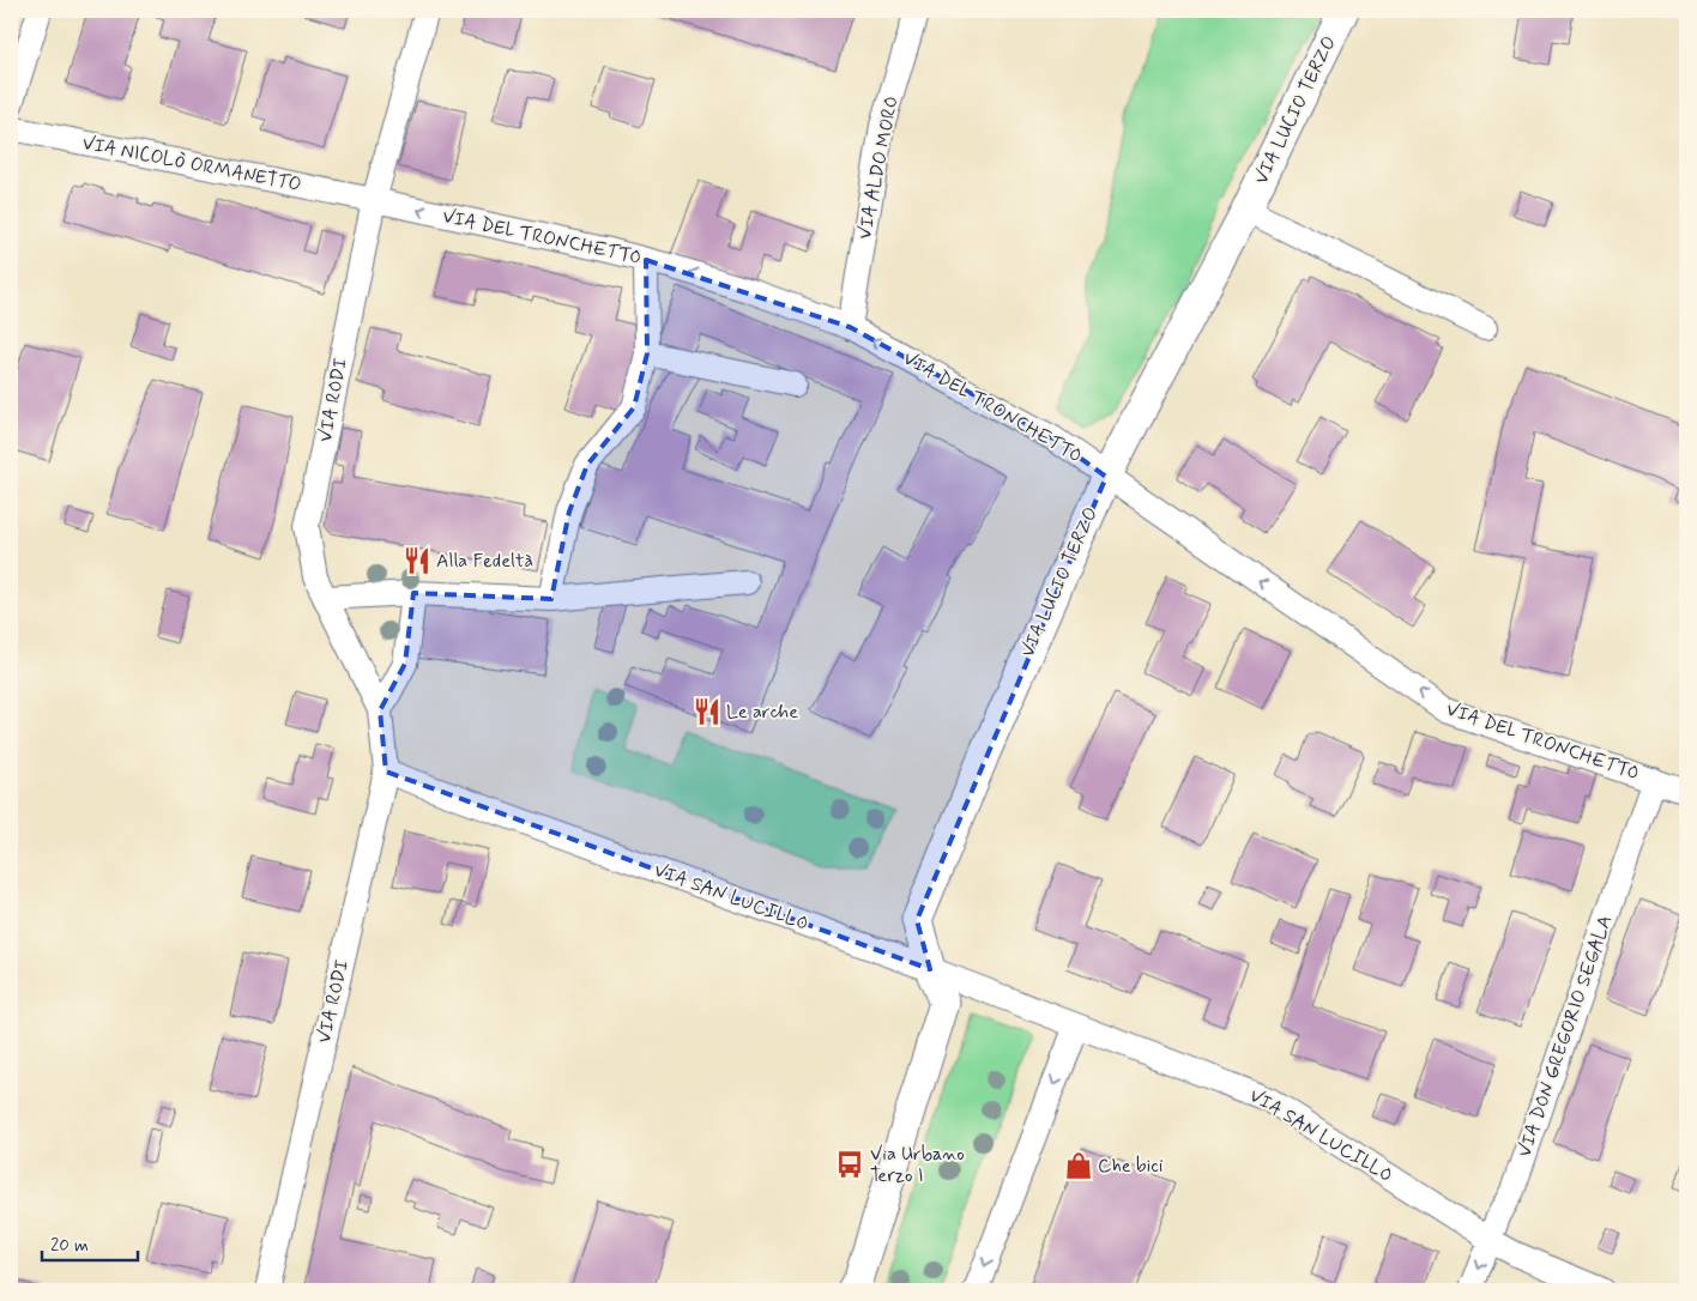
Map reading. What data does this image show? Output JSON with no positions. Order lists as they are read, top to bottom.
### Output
{
  "streets": {
    "street": [
      "VIA LUCIO TERZO",
      "VIA NICOLÒ ORMANETTO",
      "VIA ALDO MORO",
      "VIA DEL TRONCHETTO",
      "VIA RODI",
      "VIA SAN LUCILLO",
      "VIA DON GREGORIO SEGALA"
    ]
  },
  "crossings": [
    ["VIA LUCIO TERZO", "VIA DEL TRONCHETTO"],
    ["VIA LUCIO TERZO", "VIA SAN LUCILLO"],
    ["VIA NICOLÒ ORMANETTO", "VIA DEL TRONCHETTO"],
    ["VIA NICOLÒ ORMANETTO", "VIA RODI"],
    ["VIA ALDO MORO", "VIA DEL TRONCHETTO"],
    ["VIA DEL TRONCHETTO", "VIA RODI"],
    ["VIA DEL TRONCHETTO", "VIA DON GREGORIO SEGALA"],
    ["VIA RODI", "VIA SAN LUCILLO"],
    ["VIA SAN LUCILLO", "VIA DON GREGORIO SEGALA"]
  ],
  "one_way": ["VIA DEL TRONCHETTO"],
  "places": {
    "restaurant": ["Alla Fedeltà", "Le arche"],
    "bus stop": ["Via Urbano Terzo I"],
    "shop": ["Che bici"]
  },
  "scale_bar": "20 m"
}
